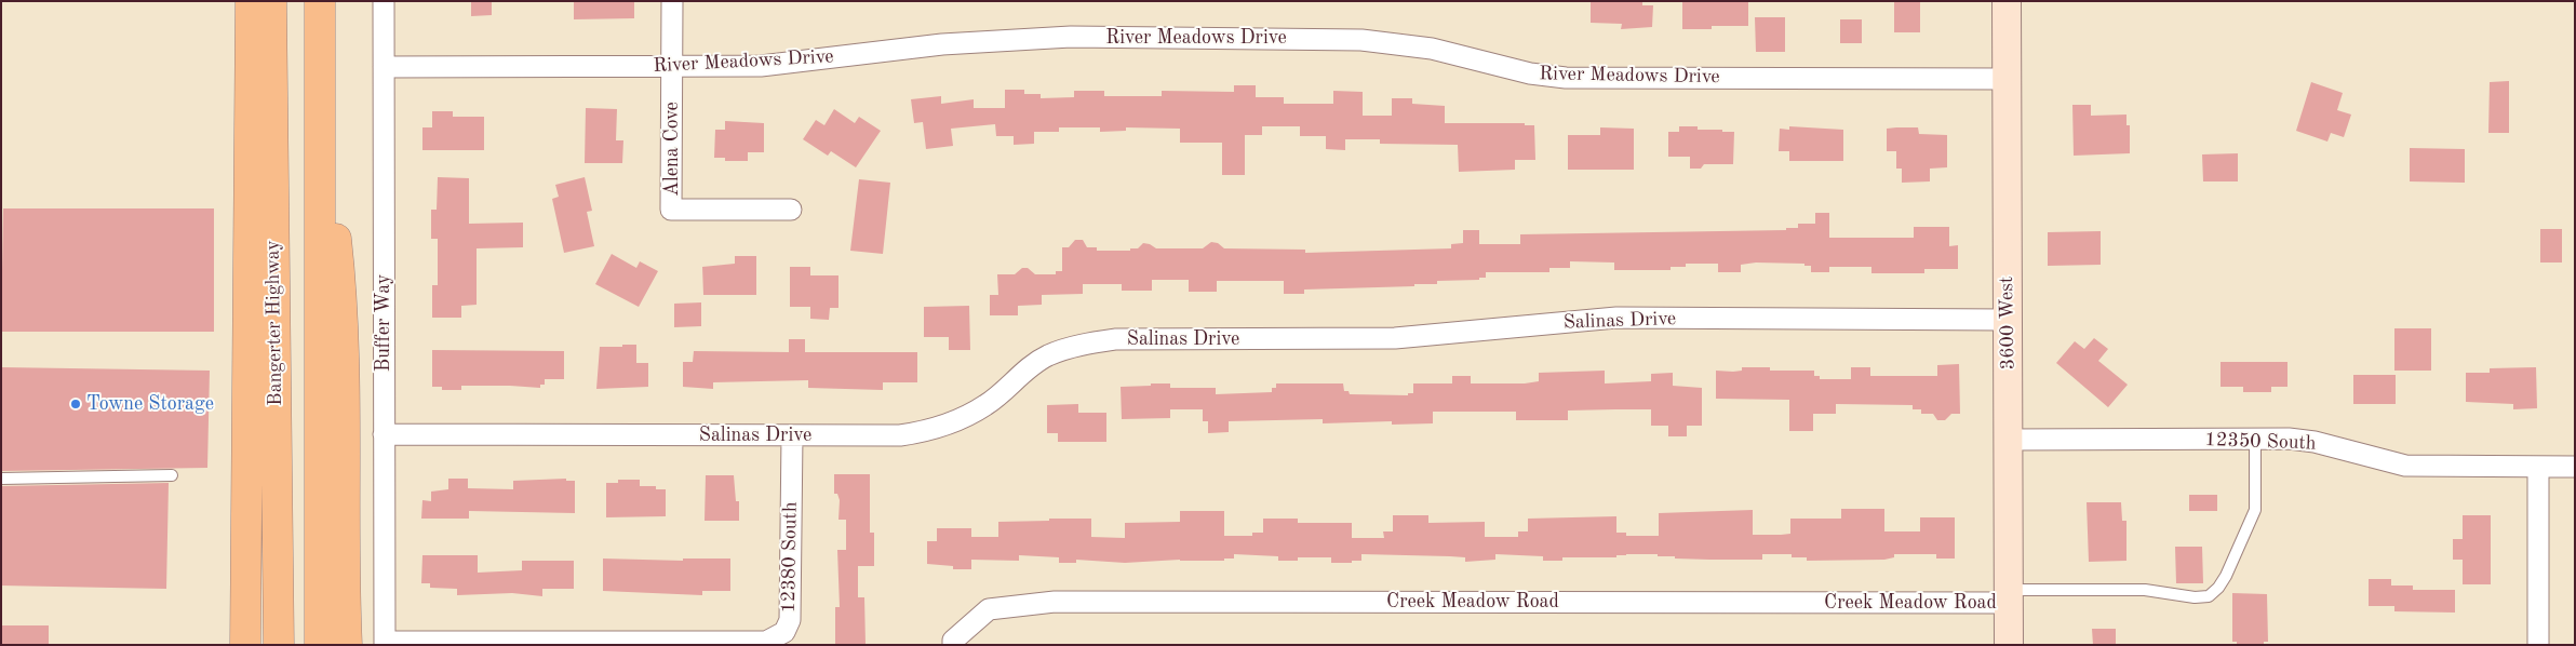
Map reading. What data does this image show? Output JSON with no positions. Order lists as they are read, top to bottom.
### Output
{
  "streets": {
    "highway": ["Bangerter Highway"],
    "main road": ["3600 West"],
    "street": [
      "River Meadows Drive",
      "Alena Cove",
      "Salinas Drive",
      "Buffer Way",
      "12350 South",
      "12380 South",
      "Creek Meadow Road"
    ]
  },
  "crossings": [
    ["River Meadows Drive", "Alena Cove"],
    ["River Meadows Drive", "Buffer Way"],
    ["River Meadows Drive", "3600 West"],
    ["Salinas Drive", "Buffer Way"],
    ["Salinas Drive", "3600 West"],
    ["Salinas Drive", "12380 South"],
    ["Buffer Way", "12380 South"],
    ["3600 West", "12350 South"],
    ["3600 West", "Creek Meadow Road"]
  ],
  "places": ["Towne Storage"]
}
